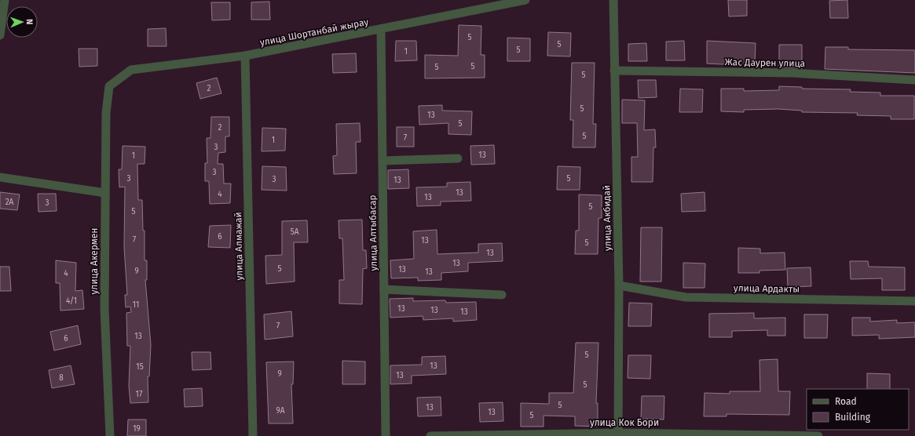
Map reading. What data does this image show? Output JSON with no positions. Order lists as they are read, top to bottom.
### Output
{
  "streets": {
    "street": [
      "улица Шортанбай жырау",
      "Жас Даурен улица",
      "улица Акбидай",
      "улица Алтыбасар",
      "улица Алмажай",
      "улица Акермен",
      "улица Ардакты",
      "улица Кок Бори"
    ]
  },
  "crossings": [
    ["улица Шортанбай жырау", "улица Алтыбасар"],
    ["улица Шортанбай жырау", "улица Алмажай"],
    ["улица Шортанбай жырау", "улица Акермен"],
    ["Жас Даурен улица", "улица Акбидай"],
    ["улица Акбидай", "улица Ардакты"],
    ["улица Акбидай", "улица Кок Бори"]
  ],
  "house_numbers": [
    "5",
    "5",
    "5",
    "1",
    "5",
    "5",
    "5",
    "2",
    "5",
    "13",
    "5",
    "2",
    "5",
    "7",
    "1",
    "3",
    "13",
    "1",
    "3",
    "3",
    "5",
    "3",
    "13",
    "13",
    "4",
    "13",
    "2А",
    "3",
    "5",
    "5",
    "5А",
    "6",
    "7",
    "13",
    "5",
    "13",
    "13",
    "5",
    "13",
    "9",
    "13",
    "4",
    "4/1",
    "11",
    "13",
    "13",
    "13",
    "7",
    "13",
    "6",
    "5",
    "13",
    "15",
    "9",
    "13",
    "8",
    "5",
    "17",
    "5",
    "13",
    "9А",
    "13",
    "5",
    "19"
  ],
  "legend": ["Road", "Building"],
  "north": "right"
}
